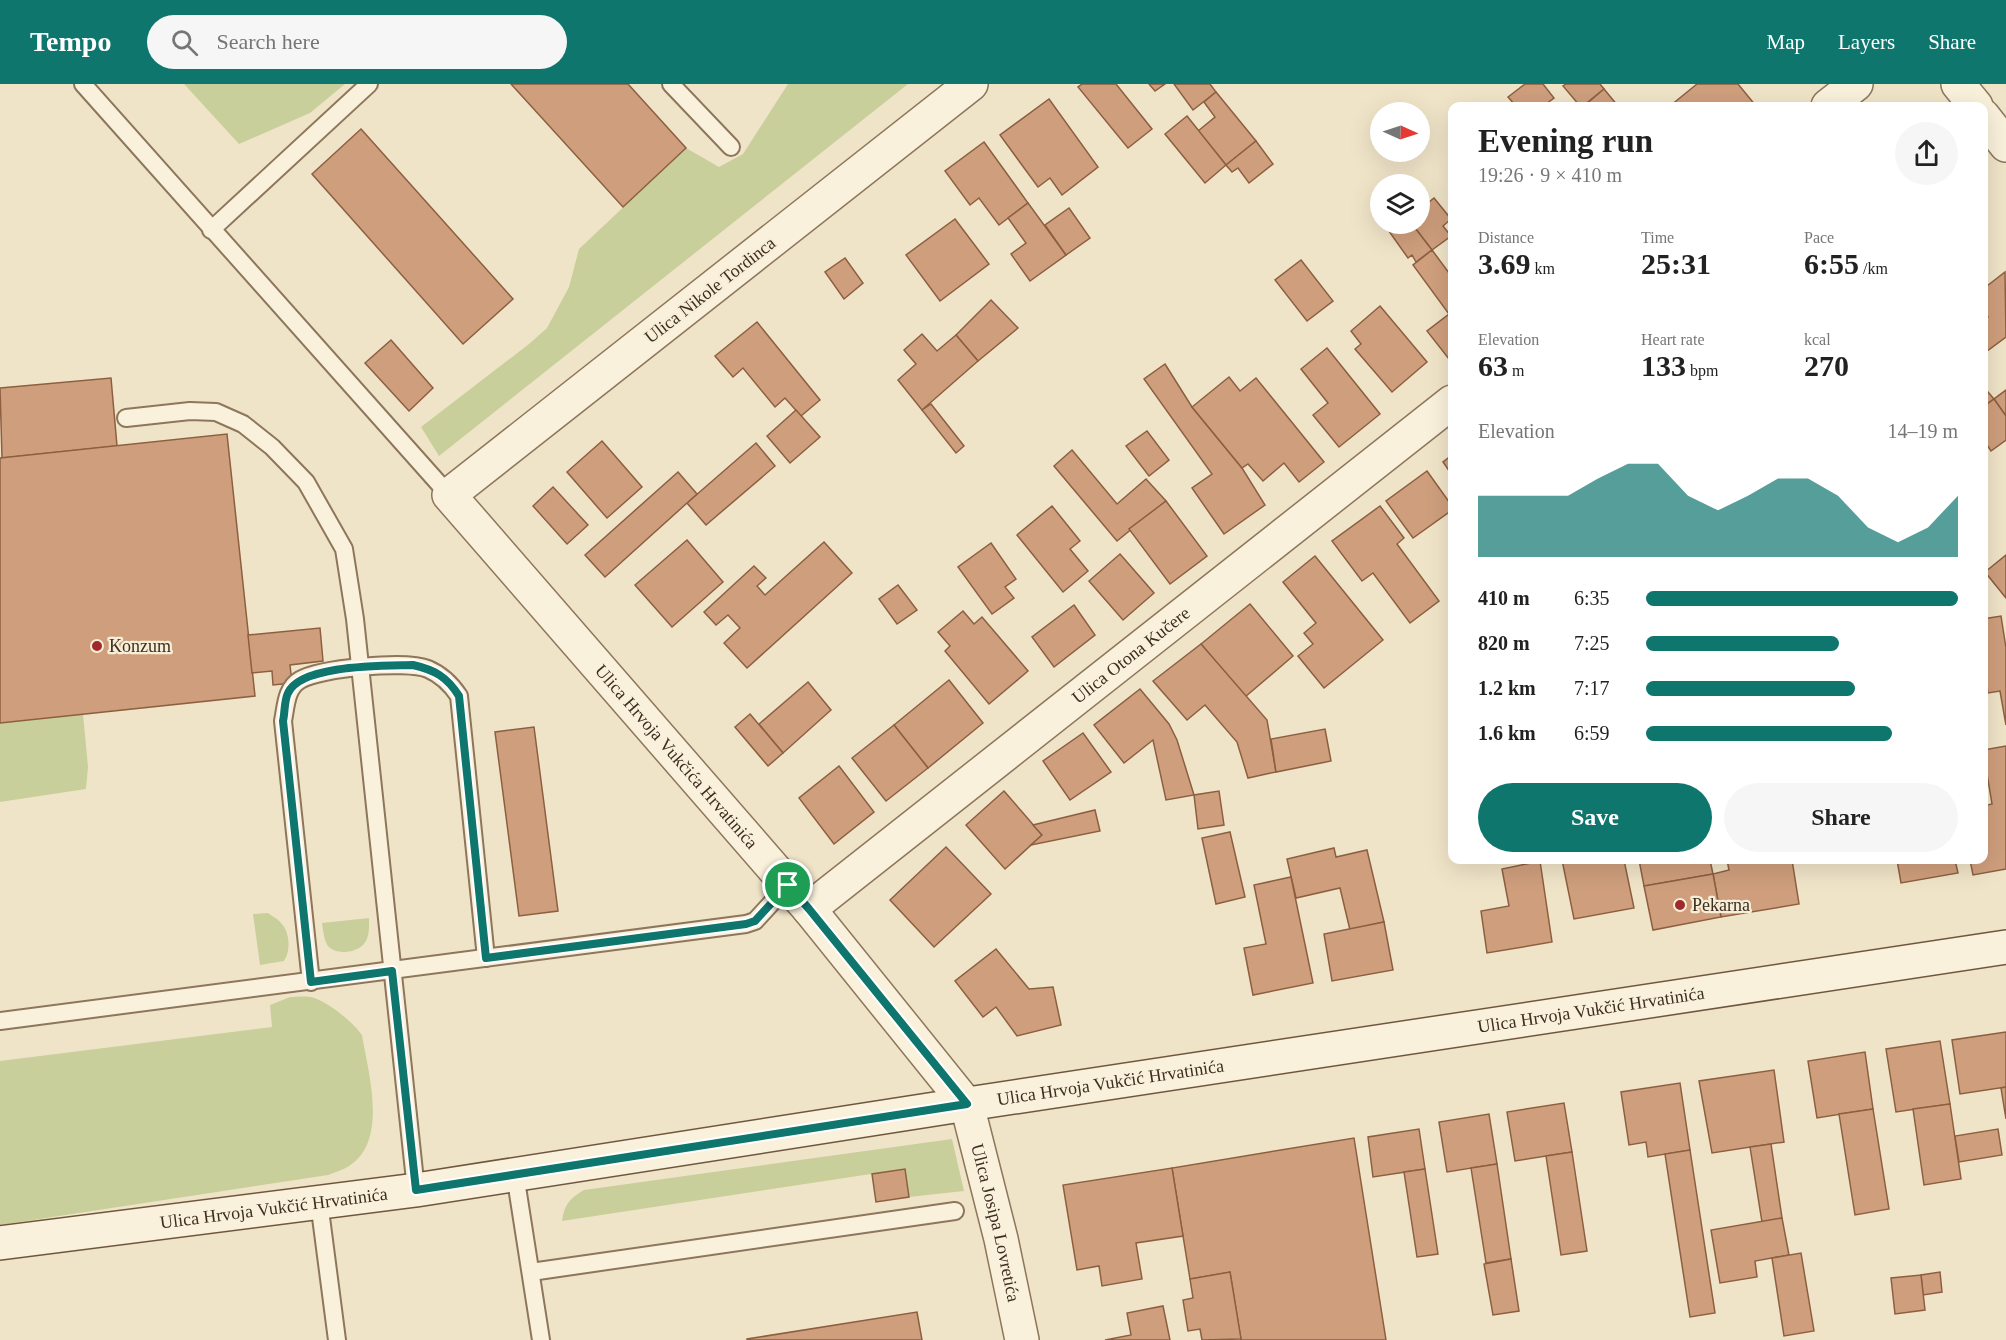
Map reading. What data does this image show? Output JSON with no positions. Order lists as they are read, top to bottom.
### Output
{
  "streets": {
    "street": [
      "Ulica Nikole Tordinca",
      "Ulica Otona Kučere",
      "Ulica Hrvoja Vukčića Hrvatinića",
      "Ulica Hrvoja Vukčić Hrvatinića",
      "Ulica Josipa Lovretića"
    ]
  },
  "crossings": [
    ["Ulica Nikole Tordinca", "Ulica Hrvoja Vukčića Hrvatinića"],
    ["Ulica Otona Kučere", "Ulica Hrvoja Vukčića Hrvatinića"],
    ["Ulica Hrvoja Vukčića Hrvatinića", "Ulica Hrvoja Vukčić Hrvatinića"],
    ["Ulica Hrvoja Vukčića Hrvatinića", "Ulica Josipa Lovretića"],
    ["Ulica Hrvoja Vukčić Hrvatinića", "Ulica Josipa Lovretića"]
  ],
  "places": ["Konzum", "Pekarna"],
  "north": "right",
  "page": {
    "header": "Tempo",
    "search": "Search here",
    "nav": ["Map", "Layers", "Share"],
    "heading": ["Evening run", "19:26 · 9 × 410 m"],
    "stats": [
      ["Distance", "3.69 km"],
      ["Time", "25:31"],
      ["Pace", "6:55 /km"],
      ["Elevation", "63 m"],
      ["Heart rate", "133 bpm"],
      ["kcal", "270"]
    ],
    "chart": ["Elevation", "14–19 m"],
    "list": [
      {
        "name": "410 m",
        "note": "6:35"
      },
      {
        "name": "820 m",
        "note": "7:25"
      },
      {
        "name": "1.2 km",
        "note": "7:17"
      },
      {
        "name": "1.6 km",
        "note": "6:59"
      }
    ],
    "buttons": ["Save", "Share"]
  }
}
